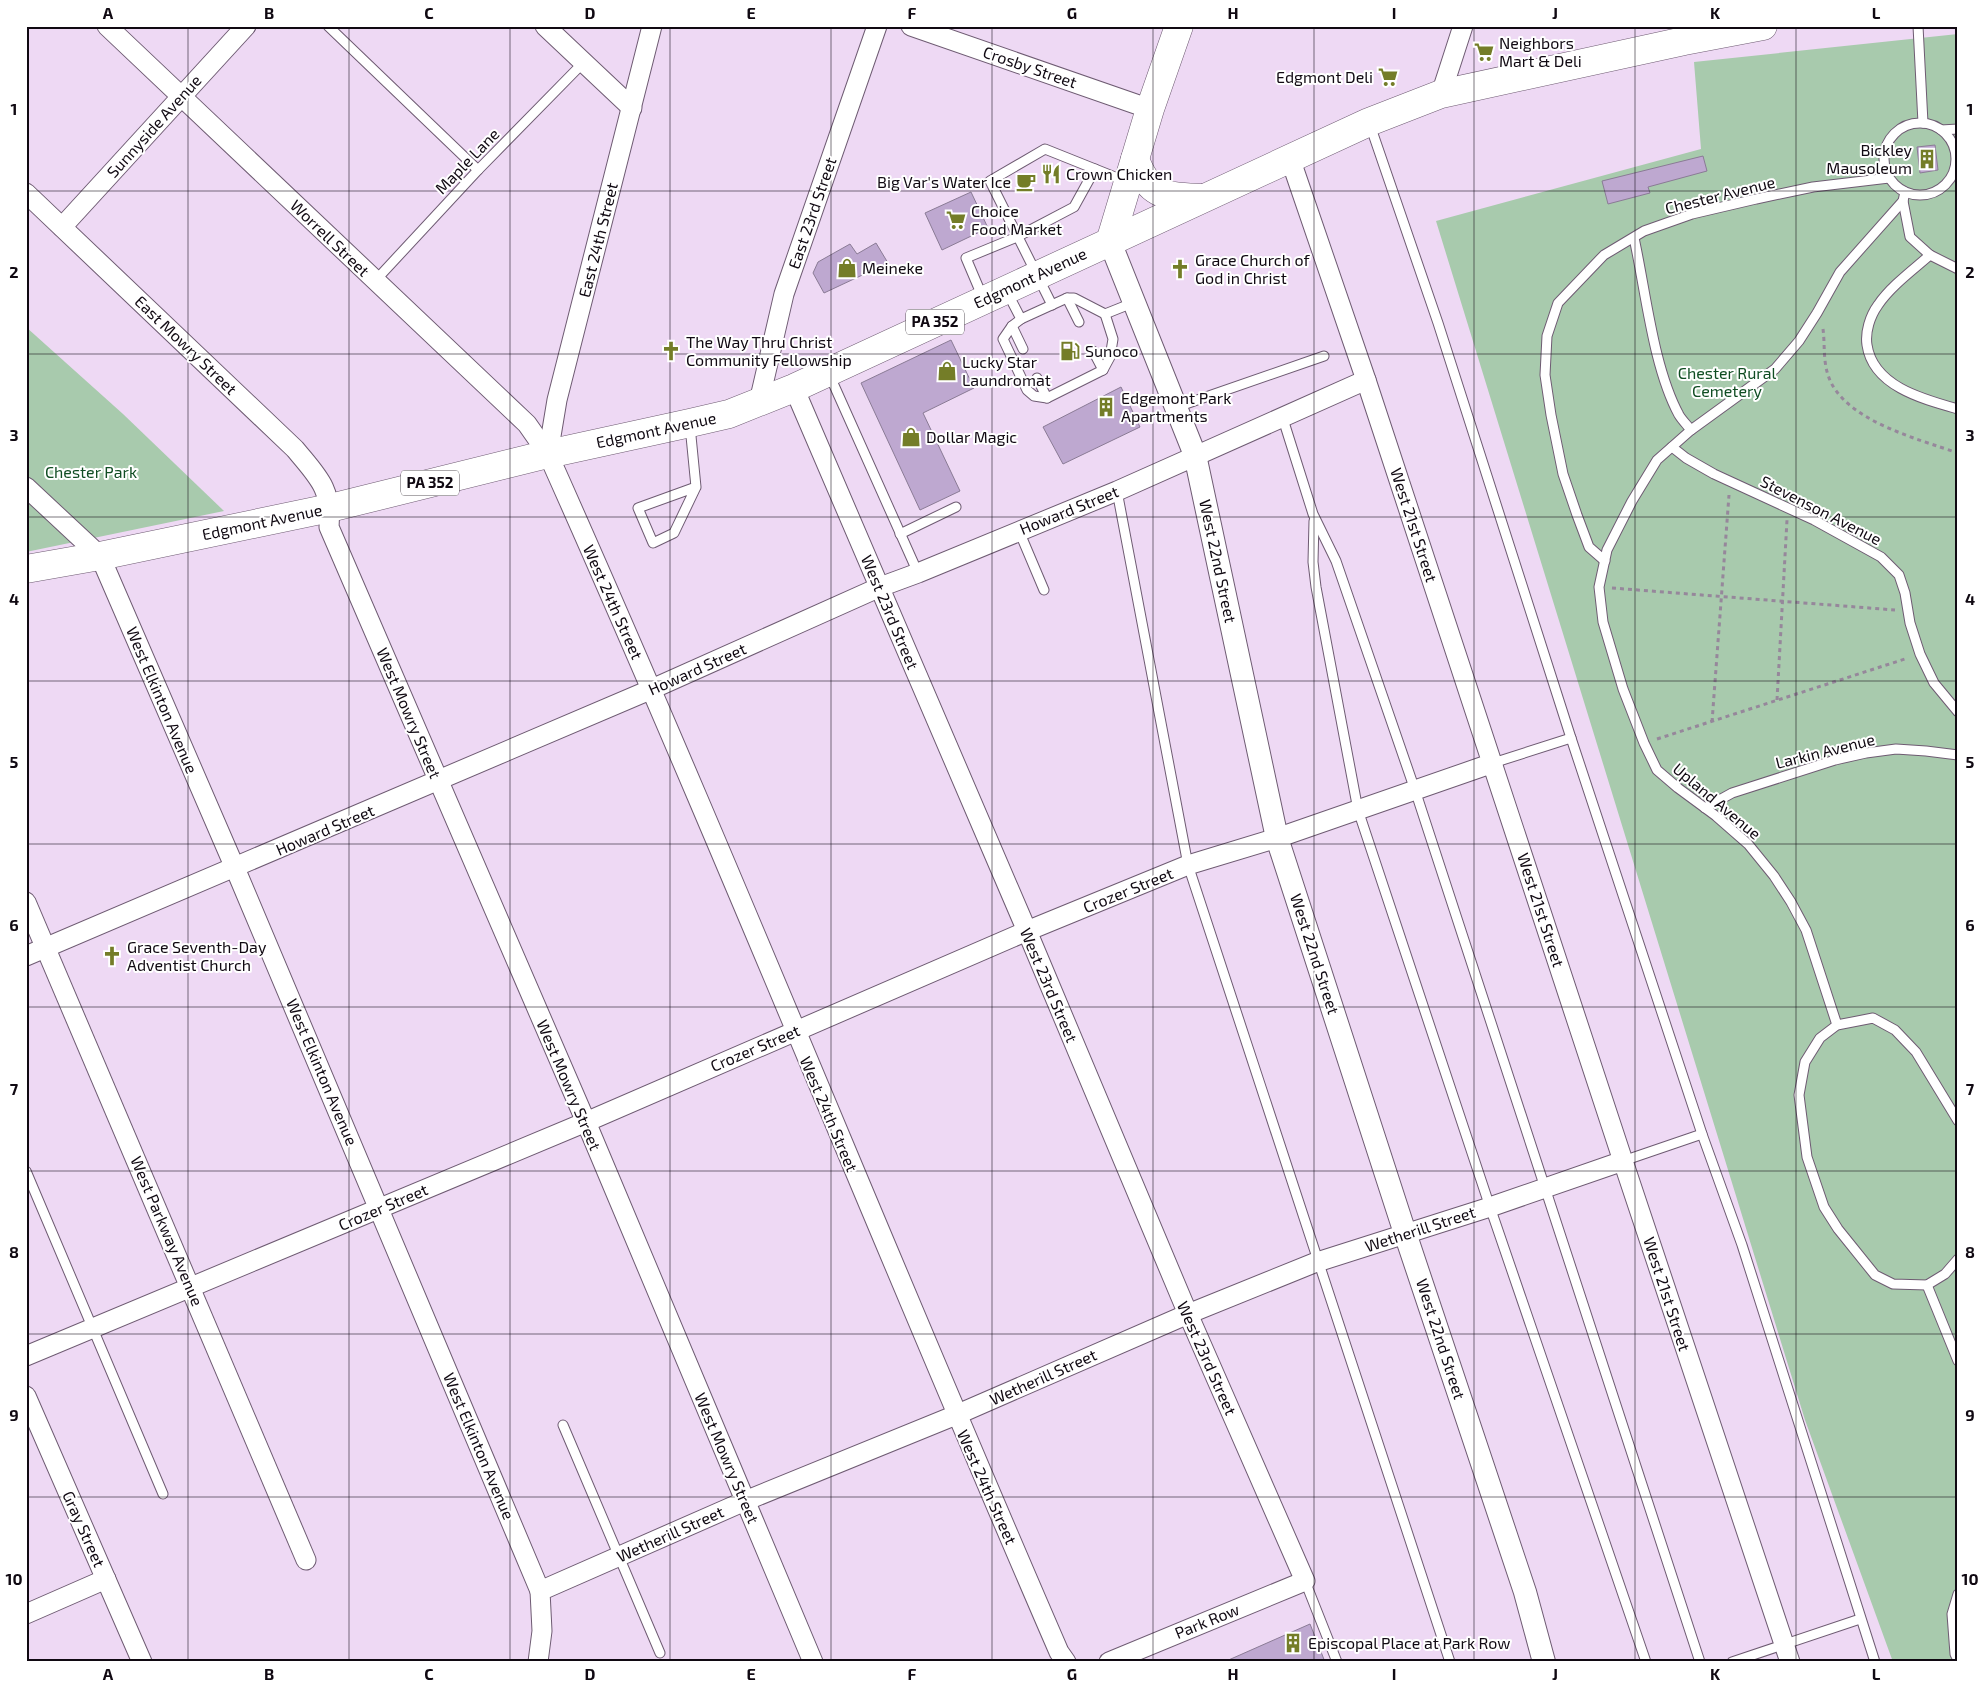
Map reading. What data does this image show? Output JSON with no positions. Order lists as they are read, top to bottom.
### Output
{
  "streets": {
    "main road": ["Edgmont Avenue", "PA 352"],
    "street": [
      "Crosby Street",
      "Sunnyside Avenue",
      "East 23rd Street",
      "Worrell Street",
      "East 24th Street",
      "East Mowry Street",
      "Howard Street",
      "West 21st Street",
      "West 22nd Street",
      "West 24th Street",
      "West 23rd Street",
      "West Elkinton Avenue",
      "West Mowry Street",
      "Crozer Street",
      "Wetherill Street",
      "West Parkway Avenue",
      "Gray Street",
      "Park Row"
    ],
    "lane": [
      "Maple Lane",
      "Chester Avenue",
      "Stevenson Avenue",
      "Larkin Avenue",
      "Upland Avenue"
    ]
  },
  "crossings": [
    ["Sunnyside Avenue", "Worrell Street"],
    ["Sunnyside Avenue", "East Mowry Street"],
    ["Maple Lane", "Worrell Street"],
    ["Chester Avenue", "Upland Avenue"],
    ["East 23rd Street", "Edgmont Avenue"],
    ["Worrell Street", "East 24th Street"],
    ["Worrell Street", "Edgmont Avenue"],
    ["Worrell Street", "West 24th Street"],
    ["East 24th Street", "Edgmont Avenue"],
    ["East 24th Street", "West 24th Street"],
    ["Edgmont Avenue", "East Mowry Street"],
    ["Edgmont Avenue", "West 21st Street"],
    ["Edgmont Avenue", "West 22nd Street"],
    ["Edgmont Avenue", "West 24th Street"],
    ["Edgmont Avenue", "West 23rd Street"],
    ["Edgmont Avenue", "West Elkinton Avenue"],
    ["Edgmont Avenue", "West Mowry Street"],
    ["East Mowry Street", "West Mowry Street"],
    ["Howard Street", "West 21st Street"],
    ["Howard Street", "West 22nd Street"],
    ["Howard Street", "West 24th Street"],
    ["Howard Street", "West 23rd Street"],
    ["Howard Street", "West Elkinton Avenue"],
    ["Howard Street", "West Mowry Street"],
    ["Howard Street", "West Parkway Avenue"],
    ["Stevenson Avenue", "Upland Avenue"],
    ["West 21st Street", "Crozer Street"],
    ["West 21st Street", "Wetherill Street"],
    ["West 22nd Street", "Crozer Street"],
    ["West 22nd Street", "Wetherill Street"],
    ["West 24th Street", "Crozer Street"],
    ["West 24th Street", "Wetherill Street"],
    ["West 23rd Street", "Crozer Street"],
    ["West 23rd Street", "Wetherill Street"],
    ["West 23rd Street", "Park Row"],
    ["West Elkinton Avenue", "Crozer Street"],
    ["West Elkinton Avenue", "Wetherill Street"],
    ["West Mowry Street", "Crozer Street"],
    ["West Mowry Street", "Wetherill Street"],
    ["Larkin Avenue", "Upland Avenue"],
    ["Crozer Street", "West Parkway Avenue"]
  ],
  "parks": ["Chester Rural Cemetery", "Chester Park"],
  "places": {
    "supermarket": ["Neighbors Mart & Deli", "Edgmont Deli", "Choice Food Market"],
    "building": ["Bickley Mausoleum", "Edgemont Park Apartments", "Episcopal Place at Park Row"],
    "restaurant": ["Crown Chicken"],
    "cafe": ["Big Var's Water Ice"],
    "shop": ["Meineke", "Lucky Star Laundromat", "Dollar Magic"],
    "church": ["Grace Church of God in Christ", "The Way Thru Christ Community Fellowship", "Grace Seventh-Day Adventist Church"],
    "fuel station": ["Sunoco"]
  },
  "grid": {
    "columns": [
      "A",
      "B",
      "C",
      "D",
      "E",
      "F",
      "G",
      "H",
      "I",
      "J",
      "K",
      "L"
    ],
    "rows": [
      "1",
      "2",
      "3",
      "4",
      "5",
      "6",
      "7",
      "8",
      "9",
      "10"
    ]
  }
}
